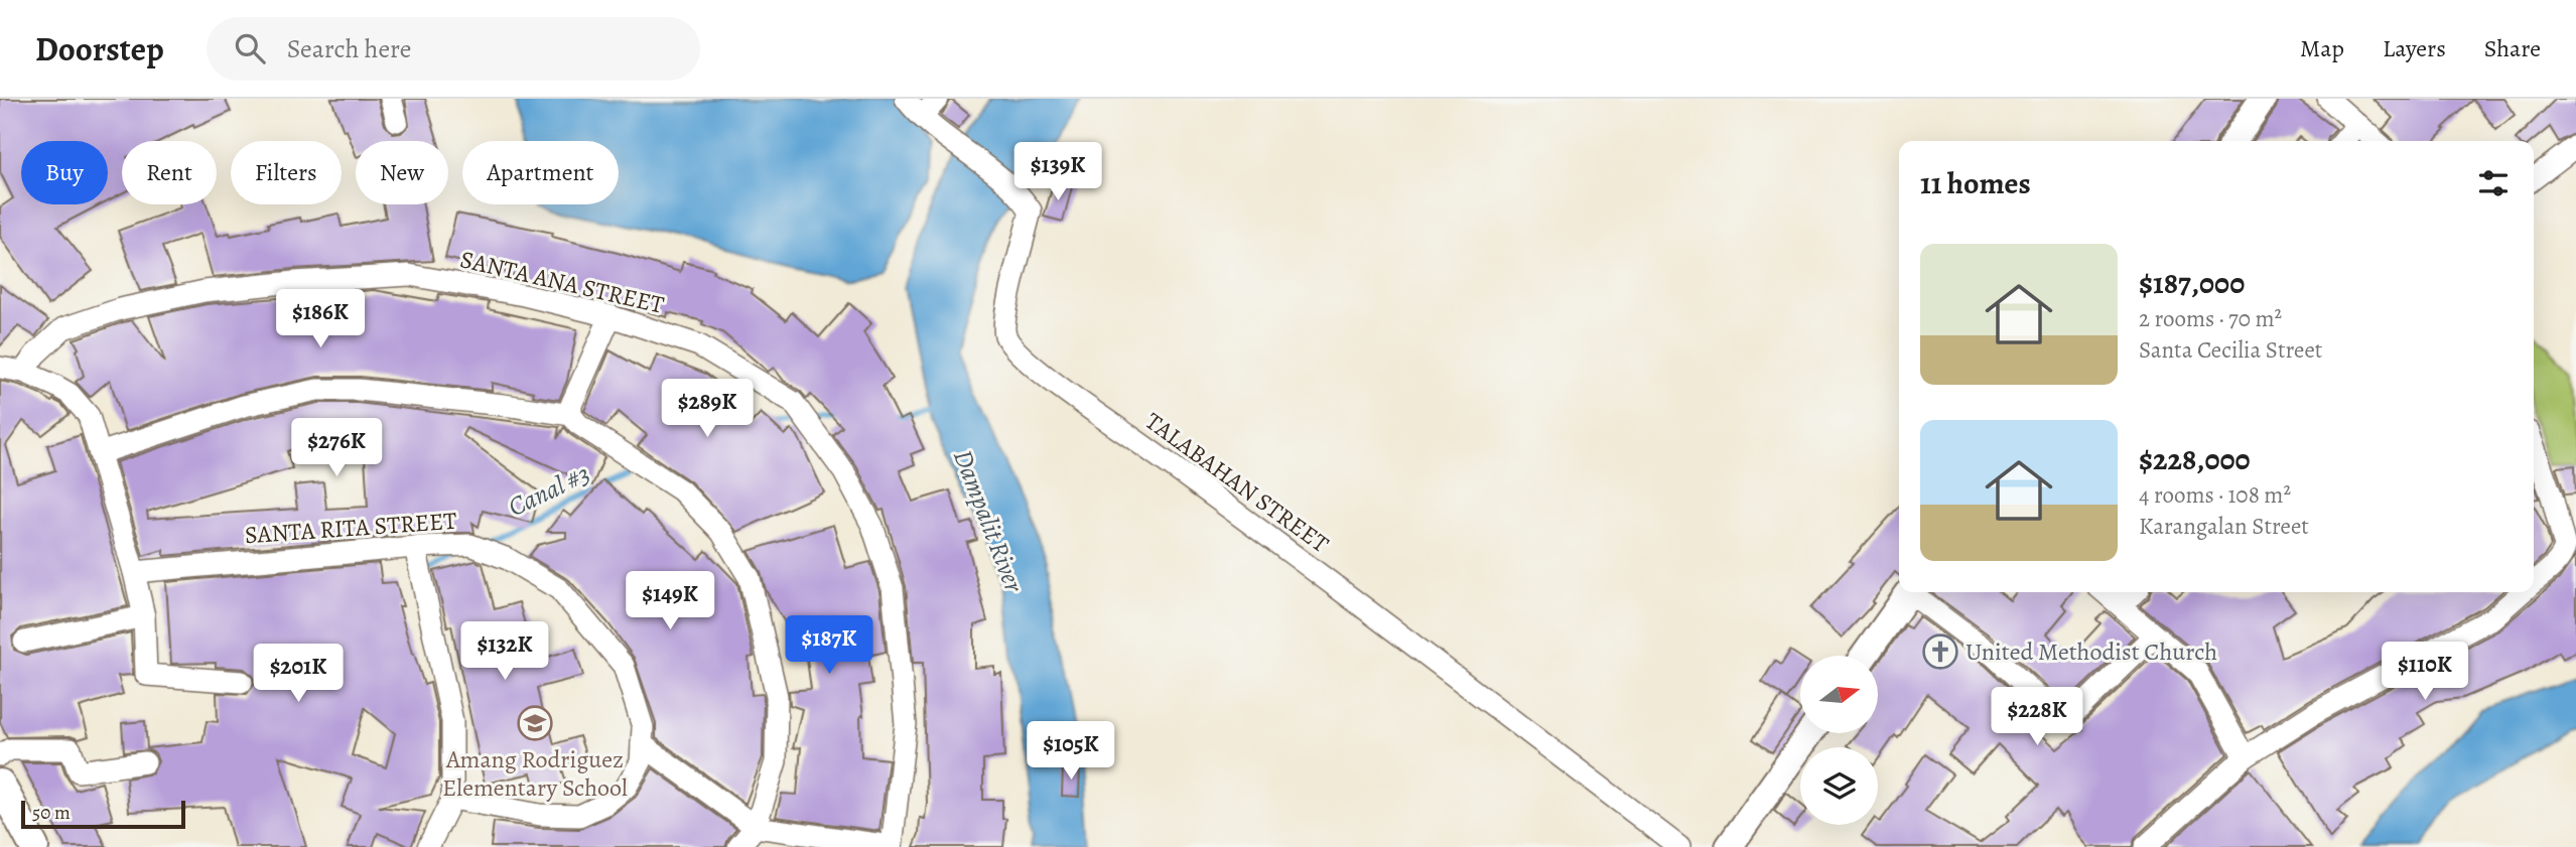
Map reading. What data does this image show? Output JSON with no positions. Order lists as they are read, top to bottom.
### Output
{
  "streets": {
    "street": ["SANTA ANA STREET", "TALABAHAN STREET", "SANTA RITA STREET"]
  },
  "water": ["Canal #3", "Dampalit River"],
  "places": {
    "church": ["United Methodist Church"],
    "school or university": ["Amang Rodriguez Elementary School"]
  },
  "scale_bar": "50 m",
  "north": "right",
  "page": {
    "header": "Doorstep",
    "search": "Search here",
    "nav": ["Map", "Layers", "Share"],
    "chip": [
      "Buy",
      "Rent",
      "Filters",
      "New",
      "Apartment"
    ],
    "heading": "11 homes",
    "price": [
      "$139K",
      "$186K",
      "$289K",
      "$276K",
      "$149K",
      "$187K",
      "$132K",
      "$110K",
      "$201K",
      "$228K",
      "$105K"
    ],
    "list": [
      {
        "name": "$187,000",
        "note": "2 rooms · 70 m² · Santa Cecilia Street"
      },
      {
        "name": "$228,000",
        "note": "4 rooms · 108 m² · Karangalan Street"
      }
    ],
    "scale": "50 m"
  }
}
